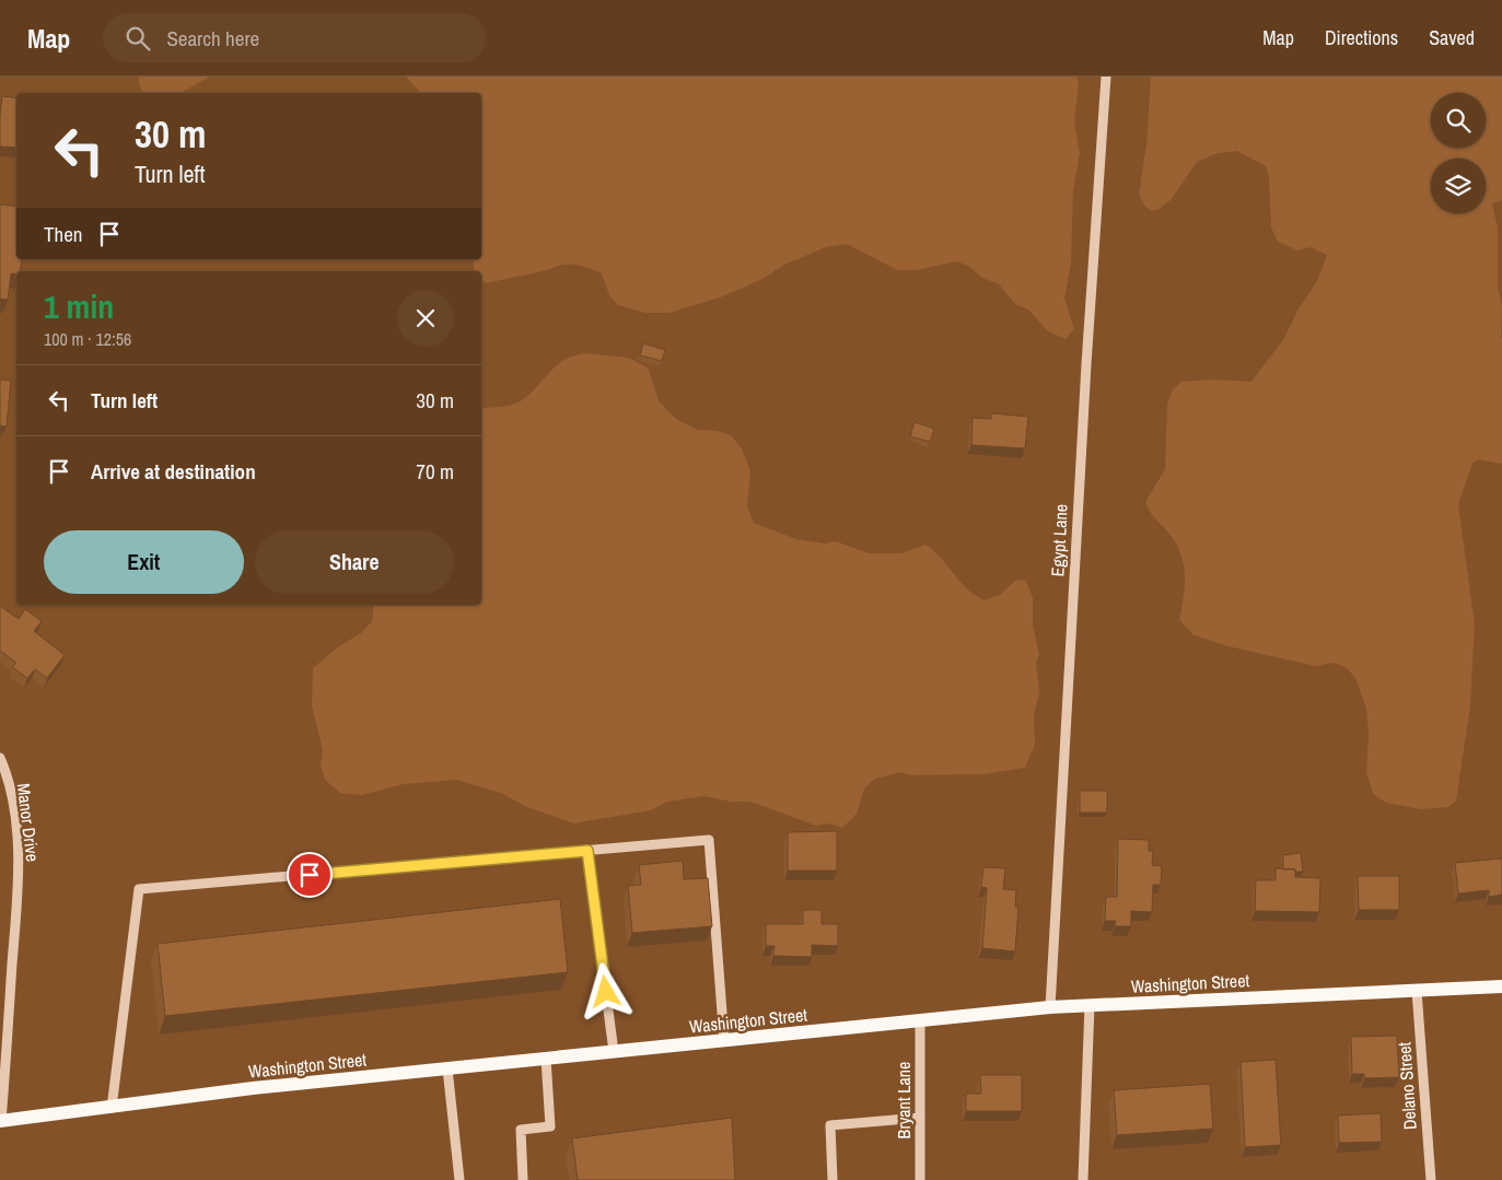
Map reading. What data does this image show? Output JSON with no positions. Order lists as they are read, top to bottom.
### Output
{
  "streets": {
    "main road": ["Washington Street"],
    "street": [
      "Egypt Lane",
      "Manor Drive",
      "Delano Street",
      "Bryant Lane"
    ]
  },
  "crossings": [
    ["Egypt Lane", "Washington Street"],
    ["Manor Drive", "Washington Street"],
    ["Washington Street", "Delano Street"],
    ["Washington Street", "Bryant Lane"]
  ],
  "page": {
    "header": "Map",
    "search": "Search here",
    "nav": ["Map", "Directions", "Saved"],
    "turn": ["30 m", "Turn left"],
    "then": "Then",
    "heading": ["1 min", "100 m · 12:56"],
    "list": [
      {
        "name": "Turn left",
        "value": "30 m"
      },
      {
        "name": "Arrive at destination",
        "value": "70 m"
      }
    ],
    "buttons": ["Exit", "Share"]
  }
}
